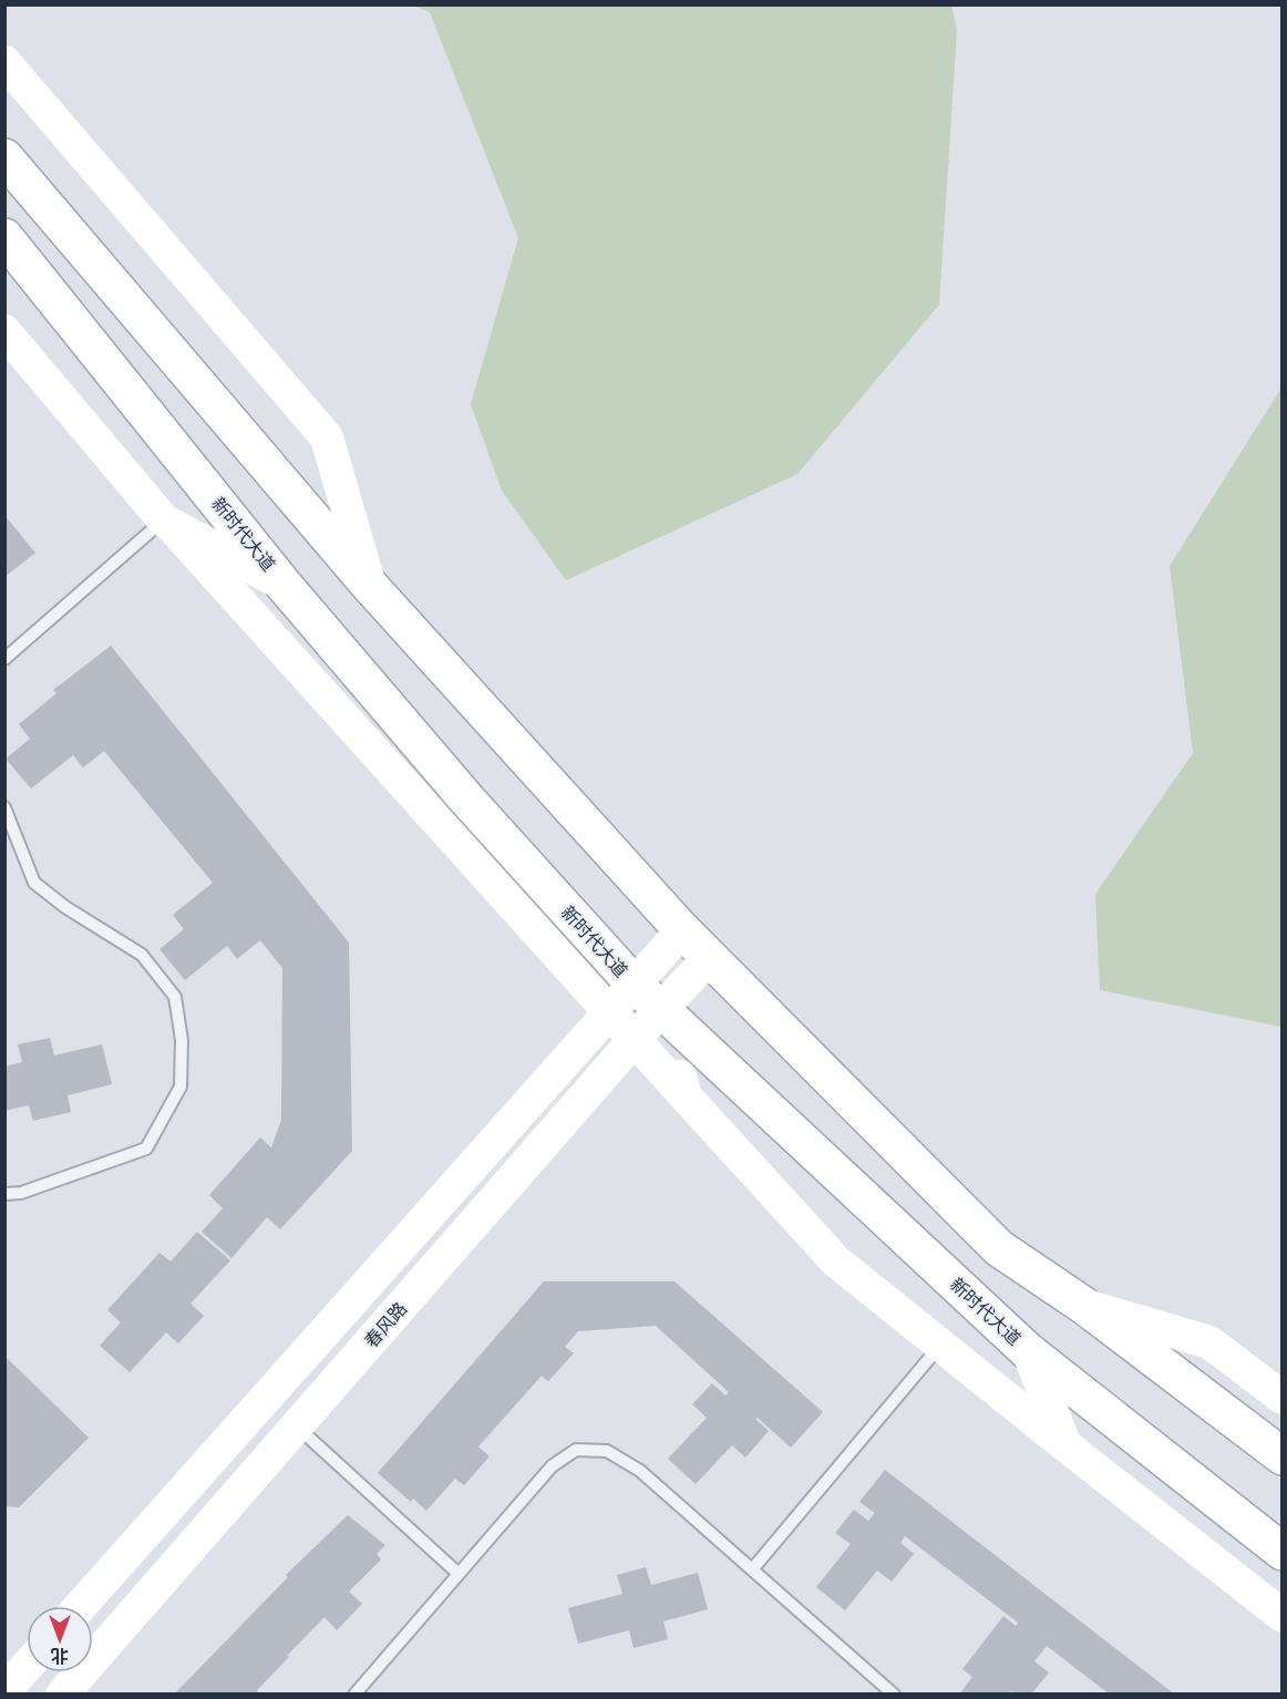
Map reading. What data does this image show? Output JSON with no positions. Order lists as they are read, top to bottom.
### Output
{
  "streets": {
    "main road": ["新时代大道"],
    "street": ["春风路"]
  },
  "crossings": [
    ["新时代大道", "春风路"]
  ],
  "north": "bottom"
}
